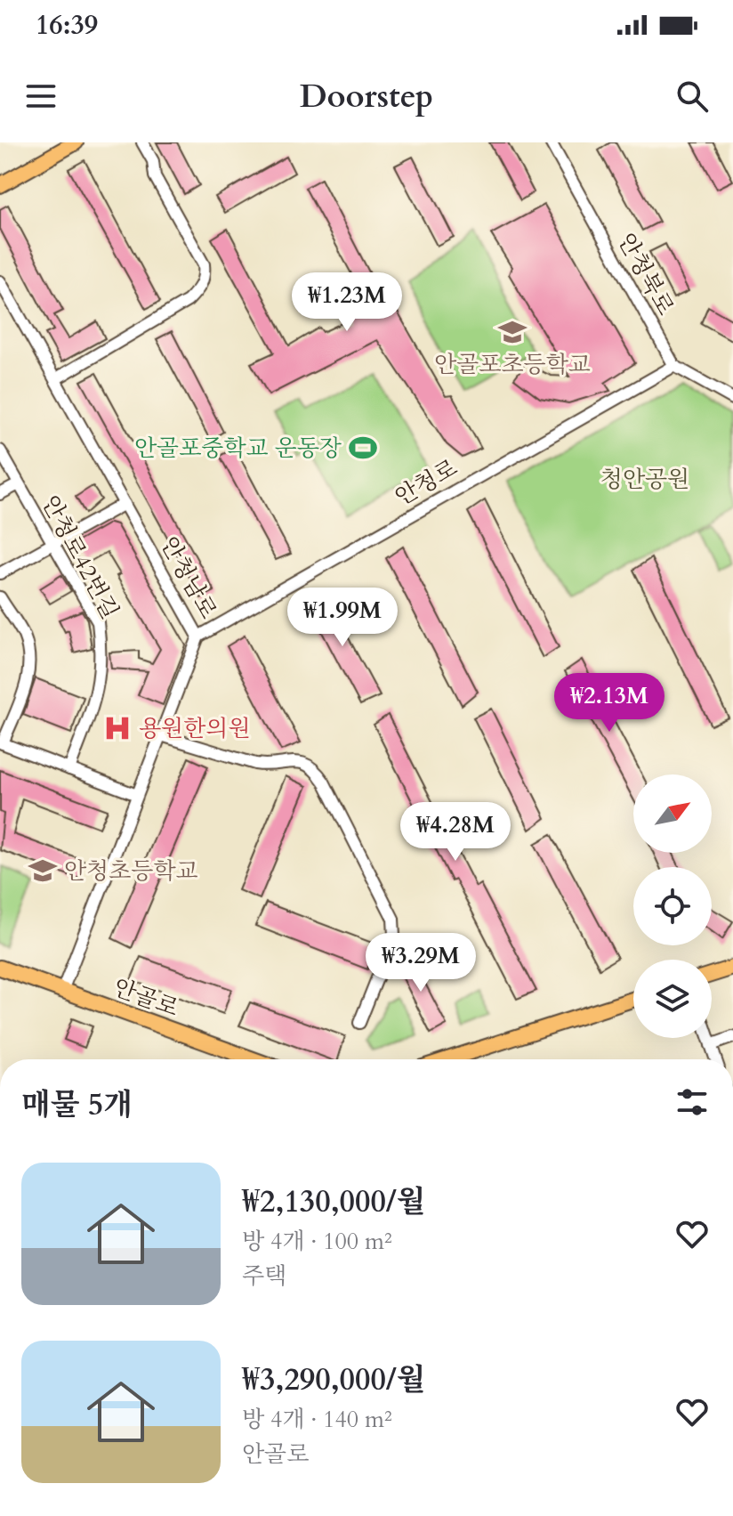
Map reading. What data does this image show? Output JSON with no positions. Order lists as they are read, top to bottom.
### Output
{
  "streets": {
    "main road": ["안골로"],
    "street": [
      "안청북로",
      "안청로",
      "안청로42번길",
      "안청남로"
    ]
  },
  "crossings": [
    ["안청북로", "안청로"],
    ["안청로", "안청남로"],
    ["안청남로", "안골로"]
  ],
  "parks": ["청안공원"],
  "places": {
    "school or university": ["안골포초등학교", "안청초등학교"],
    "sports": ["안골포중학교 운동장"],
    "hospital": ["용원한의원"]
  },
  "north": "top right",
  "page": {
    "status": "16:39",
    "header": "Doorstep",
    "price": [
      "₩1.23M",
      "₩1.99M",
      "₩2.13M",
      "₩4.28M",
      "₩3.29M"
    ],
    "heading": "매물 5개",
    "list": [
      {
        "name": "₩2,130,000/월",
        "note": "방 4개 · 100 m² · 주택"
      },
      {
        "name": "₩3,290,000/월",
        "note": "방 4개 · 140 m² · 안골로"
      }
    ]
  }
}
